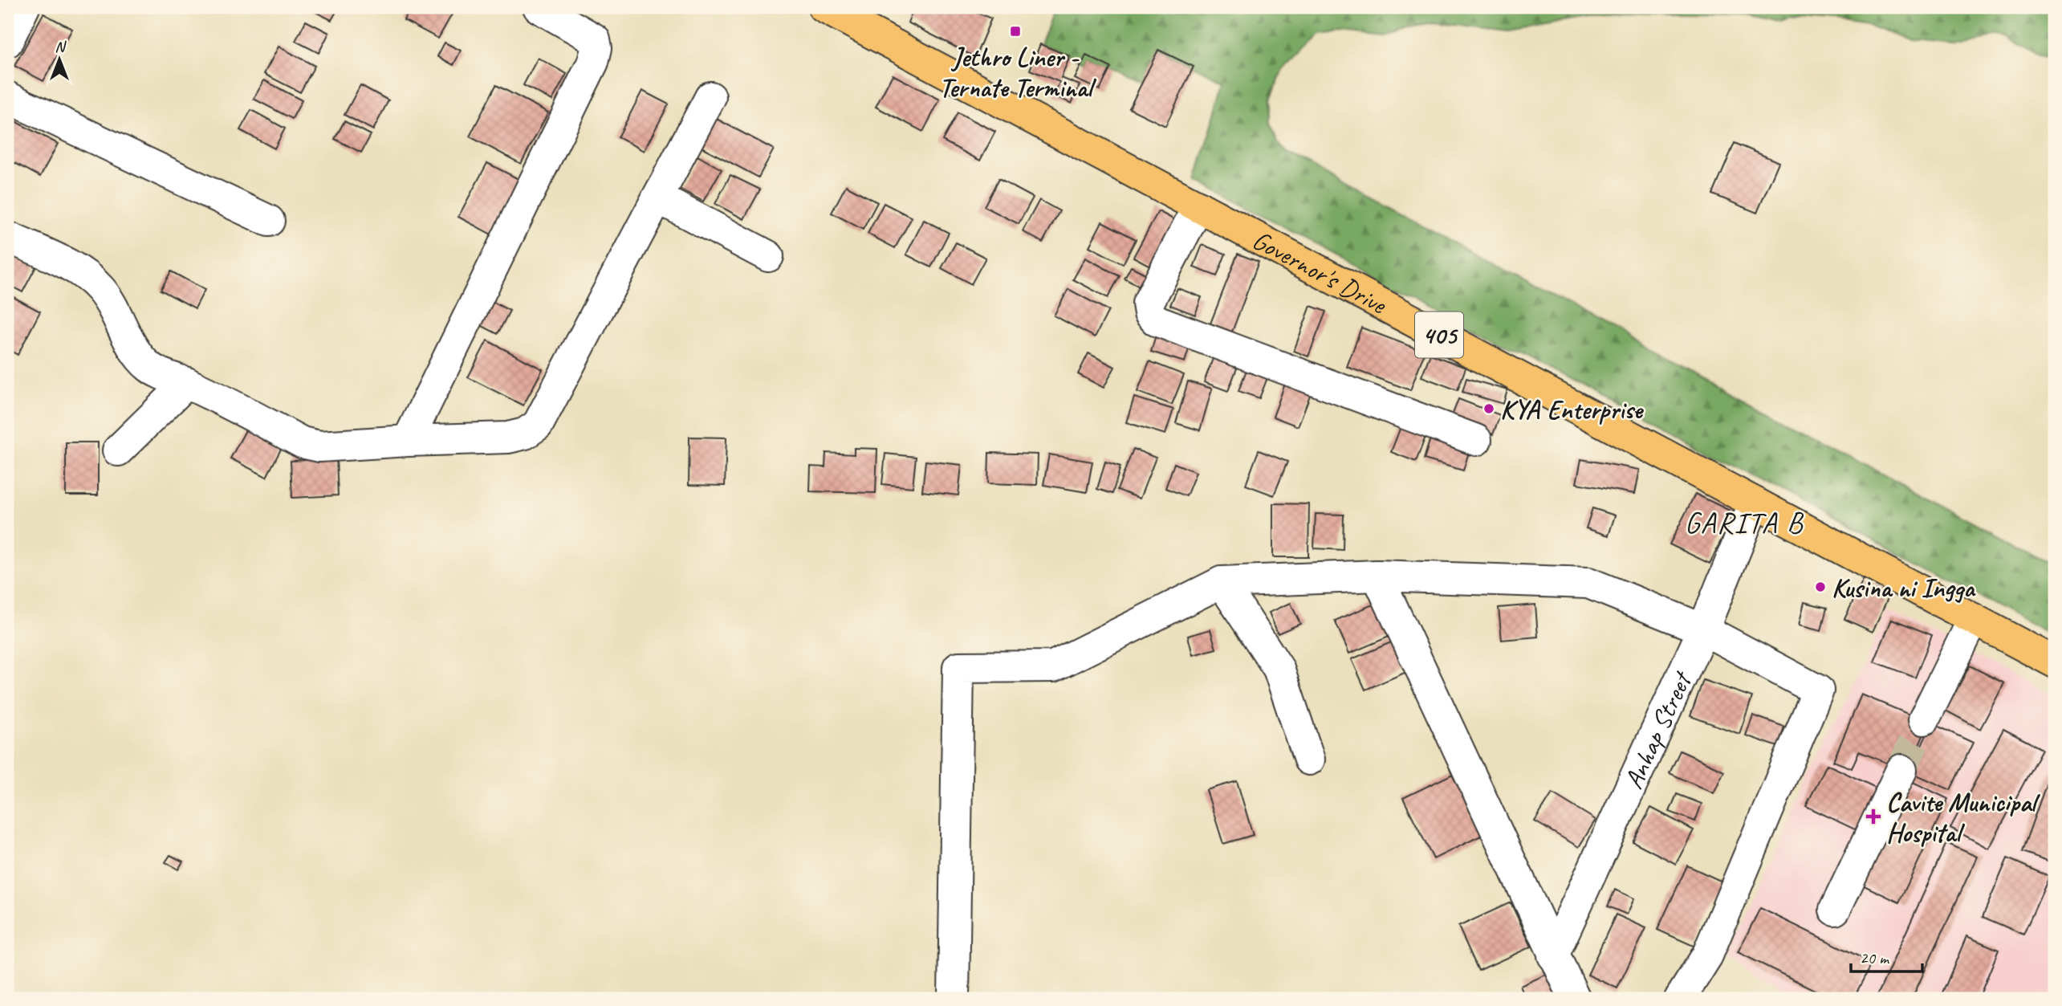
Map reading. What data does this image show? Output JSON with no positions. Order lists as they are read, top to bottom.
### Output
{
  "streets": {
    "main road": ["Governor's Drive", "405"],
    "street": ["Anhap Street"]
  },
  "crossings": [
    ["Governor's Drive", "Anhap Street"]
  ],
  "districts": ["GARITA B"],
  "places": {
    "transit": ["Jethro Liner - Ternate Terminal"],
    "other": ["KYA Enterprise", "Kusina ni Ingga"],
    "health": ["Cavite Municipal Hospital"]
  },
  "scale_bar": "20 m",
  "north": "top"
}
